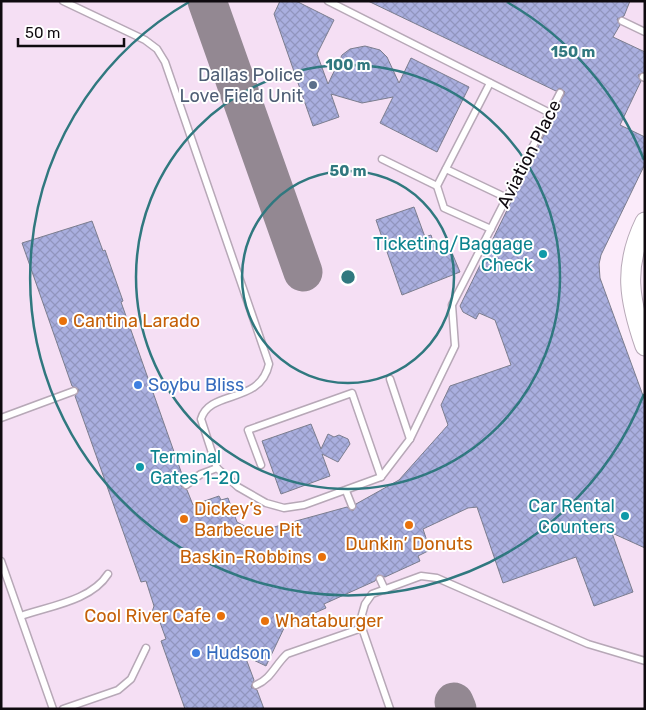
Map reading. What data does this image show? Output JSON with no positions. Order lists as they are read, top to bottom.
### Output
{
  "streets": {
    "lane": ["Aviation Place"]
  },
  "places": [
    "Dallas Police Love Field Unit",
    "Ticketing/Baggage Check",
    "Cantina Larado",
    "Soybu Bliss",
    "Terminal Gates 1-20",
    "Car Rental Counters",
    "Dickey’s Barbecue Pit",
    "Dunkin’ Donuts",
    "Baskin-Robbins",
    "Cool River Cafe",
    "Whataburger",
    "Hudson"
  ],
  "scale_bar": "50 m",
  "rings": ["150 m", "100 m", "50 m"]
}
